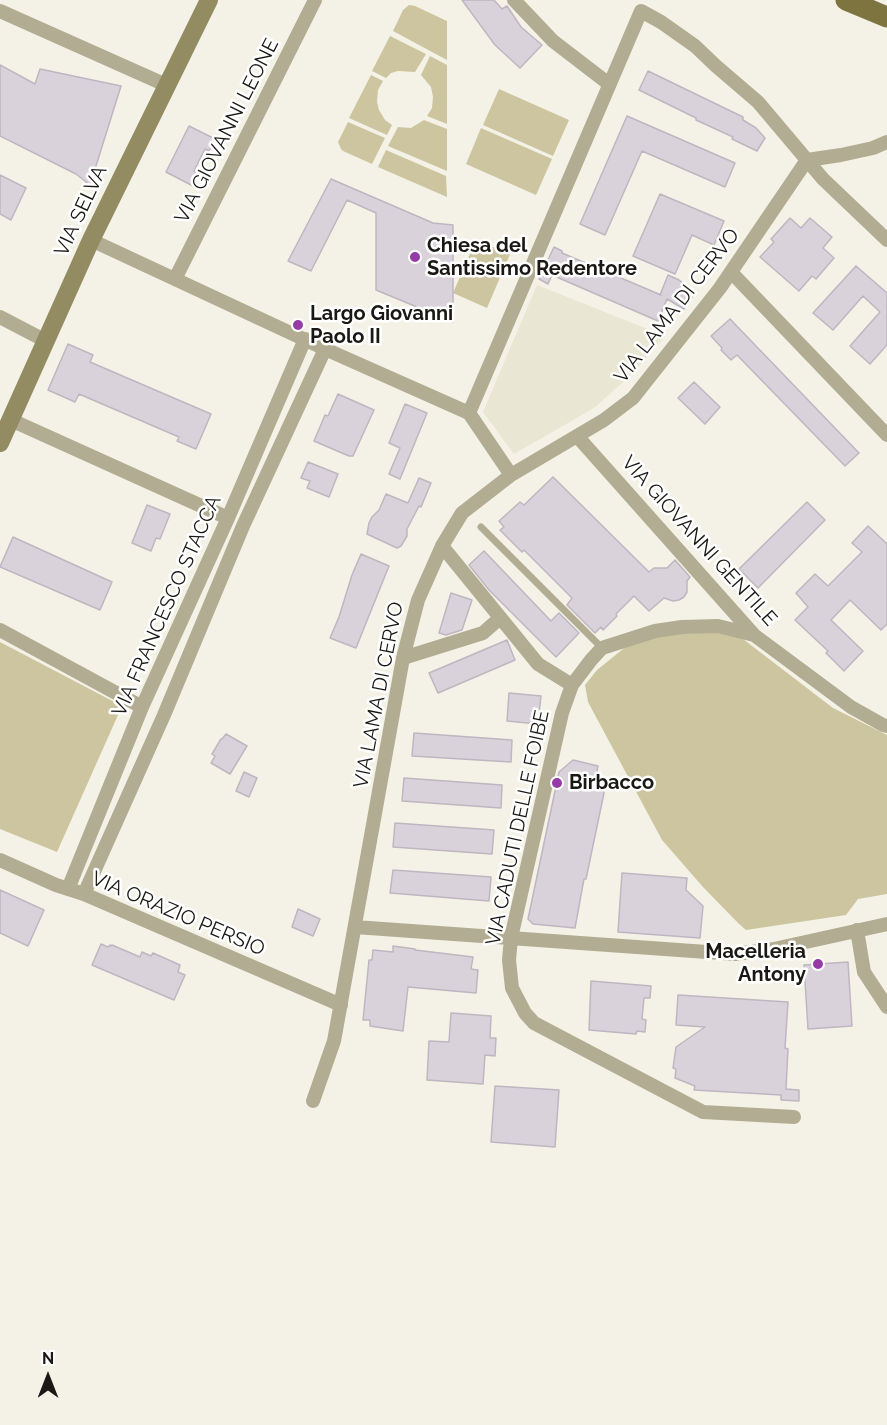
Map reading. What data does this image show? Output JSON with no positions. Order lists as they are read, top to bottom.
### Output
{
  "streets": {
    "street": [
      "VIA GIOVANNI LEONE",
      "VIA SELVA",
      "VIA LAMA DI CERVO",
      "VIA GIOVANNI GENTILE",
      "VIA FRANCESCO STACCA",
      "VIA CADUTI DELLE FOIBE",
      "VIA ORAZIO PERSIO"
    ]
  },
  "crossings": [
    ["VIA LAMA DI CERVO", "VIA GIOVANNI GENTILE"],
    ["VIA LAMA DI CERVO", "VIA ORAZIO PERSIO"],
    ["VIA FRANCESCO STACCA", "VIA ORAZIO PERSIO"]
  ],
  "places": [
    "Chiesa del Santissimo Redentore",
    "Largo Giovanni Paolo II",
    "Birbacco",
    "Macelleria Antony"
  ],
  "north": "top"
}
